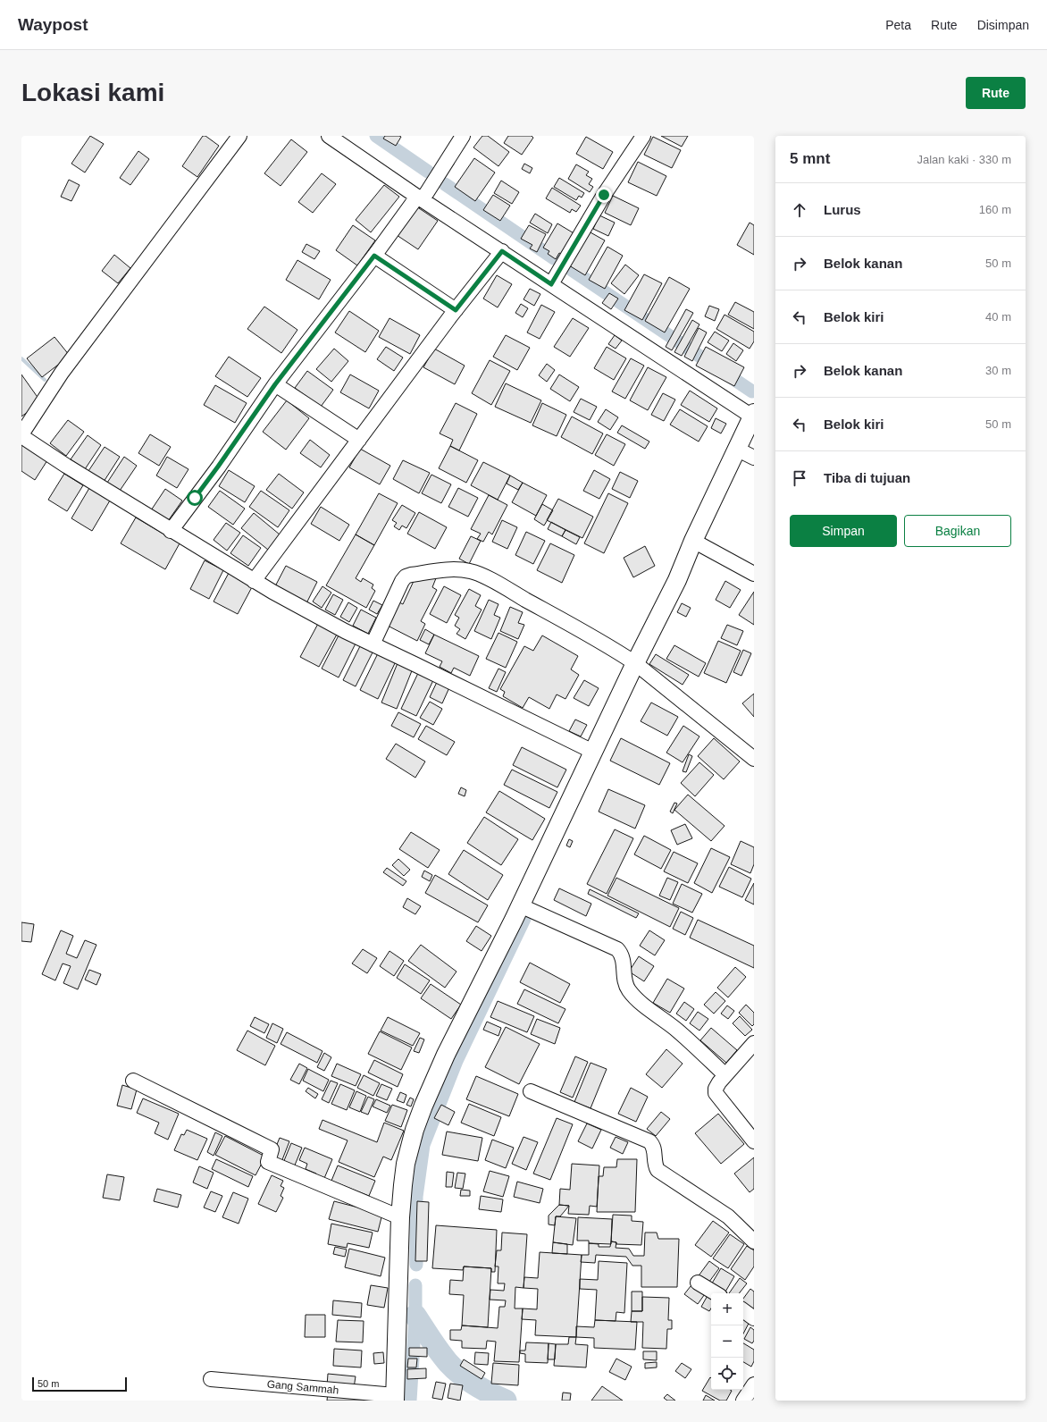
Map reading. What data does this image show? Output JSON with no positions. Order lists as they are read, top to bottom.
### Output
{
  "streets": {
    "street": ["Gang Sammah"]
  },
  "scale_bar": "50 m",
  "page": {
    "header": "Waypost",
    "nav": ["Peta", "Rute", "Disimpan"],
    "buttons": [
      "Rute",
      ["Simpan", "Bagikan"]
    ],
    "title": "Lokasi kami",
    "heading": ["5 mnt", "Jalan kaki · 330 m"],
    "list": [
      ["Lurus", "160 m"],
      ["Belok kanan", "50 m"],
      ["Belok kiri", "40 m"],
      ["Belok kanan", "30 m"],
      ["Belok kiri", "50 m"],
      "Tiba di tujuan"
    ],
    "map_buttons": ["+", "−"],
    "scale": "50 m"
  }
}
